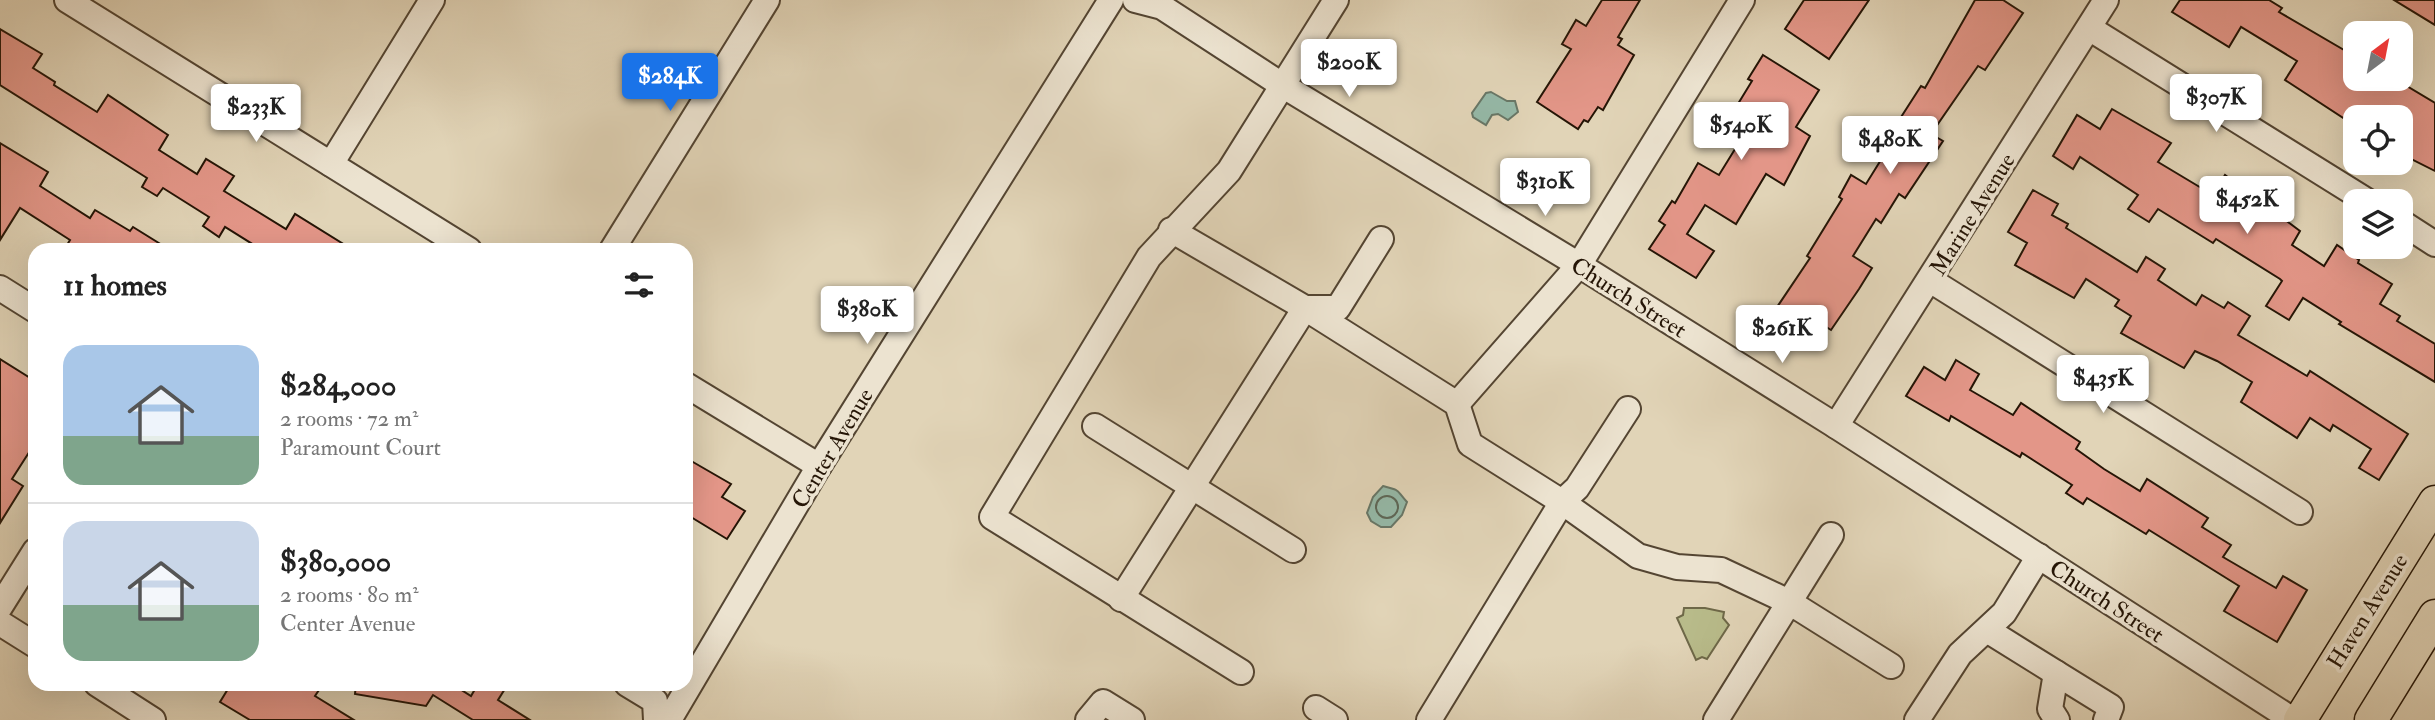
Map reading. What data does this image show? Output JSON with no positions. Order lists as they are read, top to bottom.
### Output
{
  "streets": {
    "main road": ["Haven Avenue"],
    "street": ["Marine Avenue", "Church Street", "Center Avenue"]
  },
  "crossings": [
    ["Marine Avenue", "Church Street"]
  ],
  "north": "top right",
  "page": {
    "price": [
      "$200K",
      "$284K",
      "$307K",
      "$233K",
      "$540K",
      "$480K",
      "$310K",
      "$452K",
      "$380K",
      "$261K",
      "$435K"
    ],
    "heading": "11 homes",
    "list": [
      {
        "name": "$284,000",
        "note": "2 rooms · 72 m² · Paramount Court"
      },
      {
        "name": "$380,000",
        "note": "2 rooms · 80 m² · Center Avenue"
      }
    ]
  }
}
